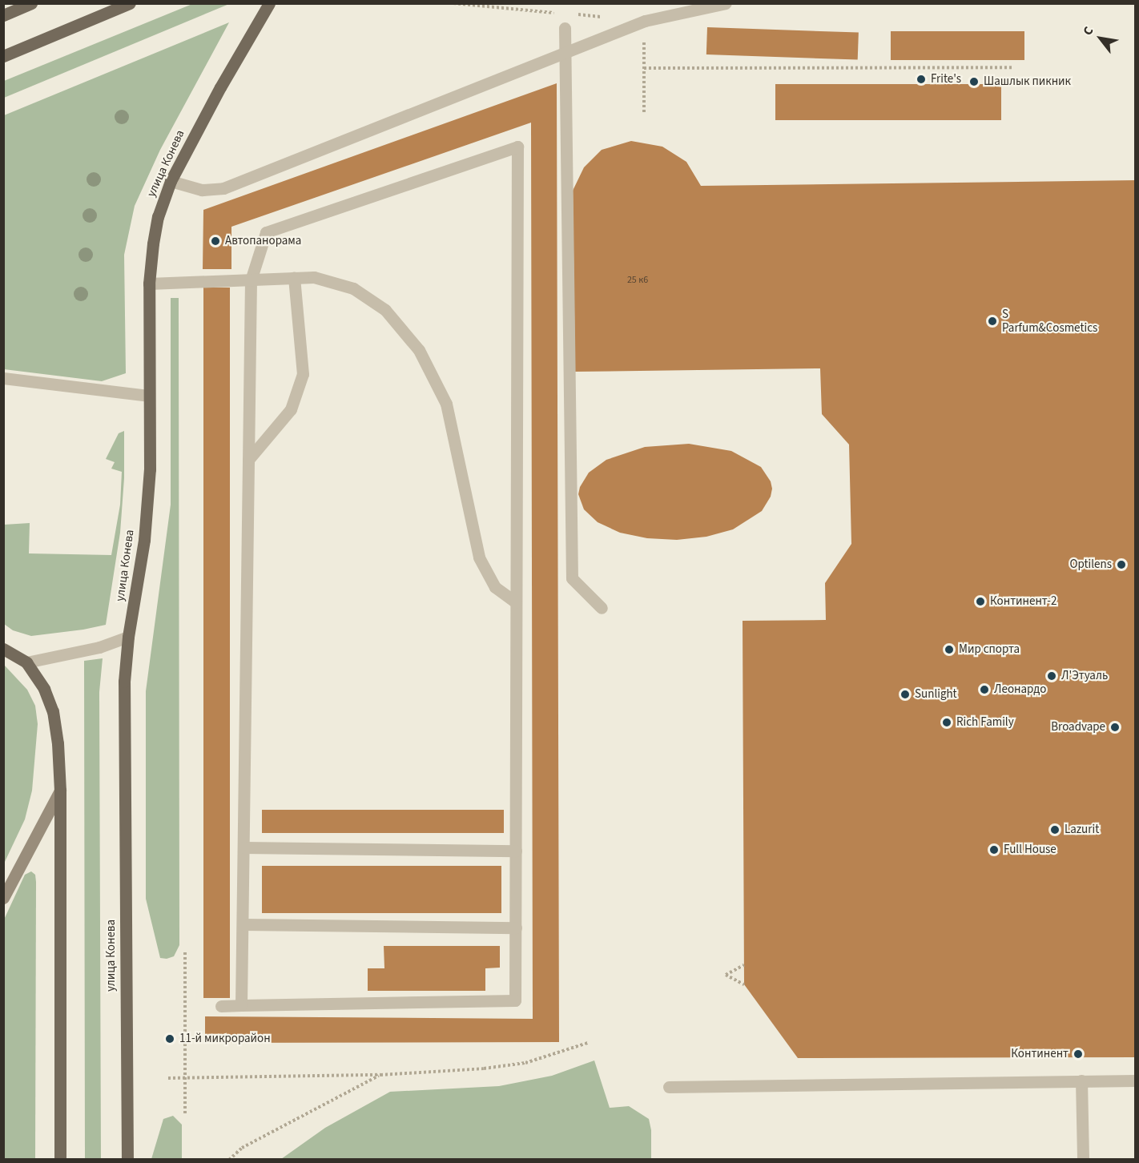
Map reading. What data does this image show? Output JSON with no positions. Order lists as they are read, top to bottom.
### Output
{
  "streets": {
    "main road": ["улица Конева"]
  },
  "places": [
    "Frite's",
    "Шашлык пикник",
    "Автопанорама",
    "S Parfum&Cosmetics",
    "Optilens",
    "Континент-2",
    "Мир спорта",
    "Л'Этуаль",
    "Леонардо",
    "Sunlight",
    "Rich Family",
    "Broadvape",
    "Lazurit",
    "Full House",
    "11-й микрорайон",
    "Континент"
  ],
  "house_numbers": ["25 к6"],
  "north": "top left"
}
